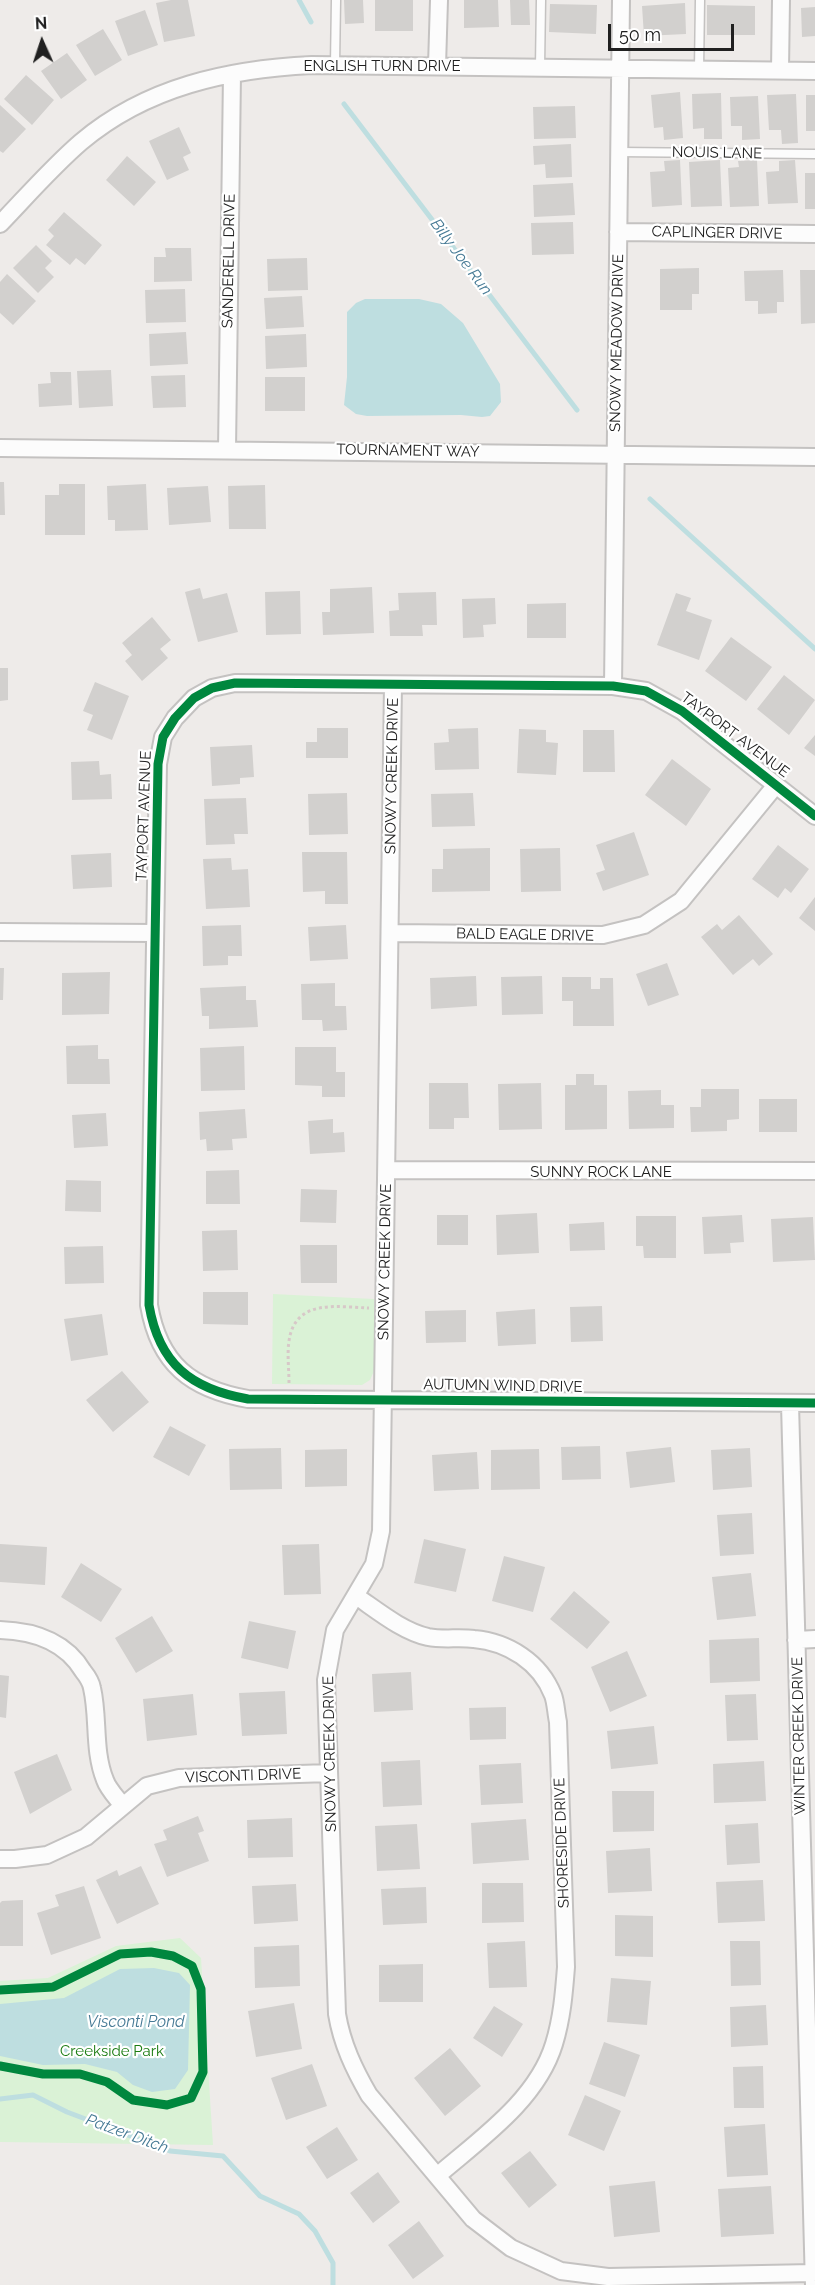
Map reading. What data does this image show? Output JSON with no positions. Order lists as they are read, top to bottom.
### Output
{
  "streets": {
    "street": [
      "ENGLISH TURN DRIVE",
      "CAPLINGER DRIVE",
      "SANDERELL DRIVE",
      "SNOWY MEADOW DRIVE",
      "TOURNAMENT WAY",
      "TAYPORT AVENUE",
      "SNOWY CREEK DRIVE",
      "BALD EAGLE DRIVE",
      "SUNNY ROCK LANE",
      "AUTUMN WIND DRIVE",
      "WINTER CREEK DRIVE",
      "VISCONTI DRIVE",
      "SHORESIDE DRIVE"
    ],
    "lane": ["NOUIS LANE"]
  },
  "crossings": [
    ["ENGLISH TURN DRIVE", "SANDERELL DRIVE"],
    ["ENGLISH TURN DRIVE", "SNOWY MEADOW DRIVE"],
    ["NOUIS LANE", "SNOWY MEADOW DRIVE"],
    ["CAPLINGER DRIVE", "SNOWY MEADOW DRIVE"],
    ["SANDERELL DRIVE", "TOURNAMENT WAY"],
    ["SNOWY MEADOW DRIVE", "TOURNAMENT WAY"],
    ["SNOWY MEADOW DRIVE", "TAYPORT AVENUE"],
    ["TAYPORT AVENUE", "SNOWY CREEK DRIVE"],
    ["TAYPORT AVENUE", "BALD EAGLE DRIVE"],
    ["TAYPORT AVENUE", "AUTUMN WIND DRIVE"],
    ["SNOWY CREEK DRIVE", "BALD EAGLE DRIVE"],
    ["SNOWY CREEK DRIVE", "SUNNY ROCK LANE"],
    ["SNOWY CREEK DRIVE", "AUTUMN WIND DRIVE"],
    ["SNOWY CREEK DRIVE", "WINTER CREEK DRIVE"],
    ["SNOWY CREEK DRIVE", "VISCONTI DRIVE"],
    ["SNOWY CREEK DRIVE", "SHORESIDE DRIVE"],
    ["AUTUMN WIND DRIVE", "WINTER CREEK DRIVE"]
  ],
  "water": ["Billy Joe Run", "Visconti Pond", "Patzer Ditch"],
  "parks": ["Creekside Park"],
  "scale_bar": "50 m",
  "north": "top"
}
